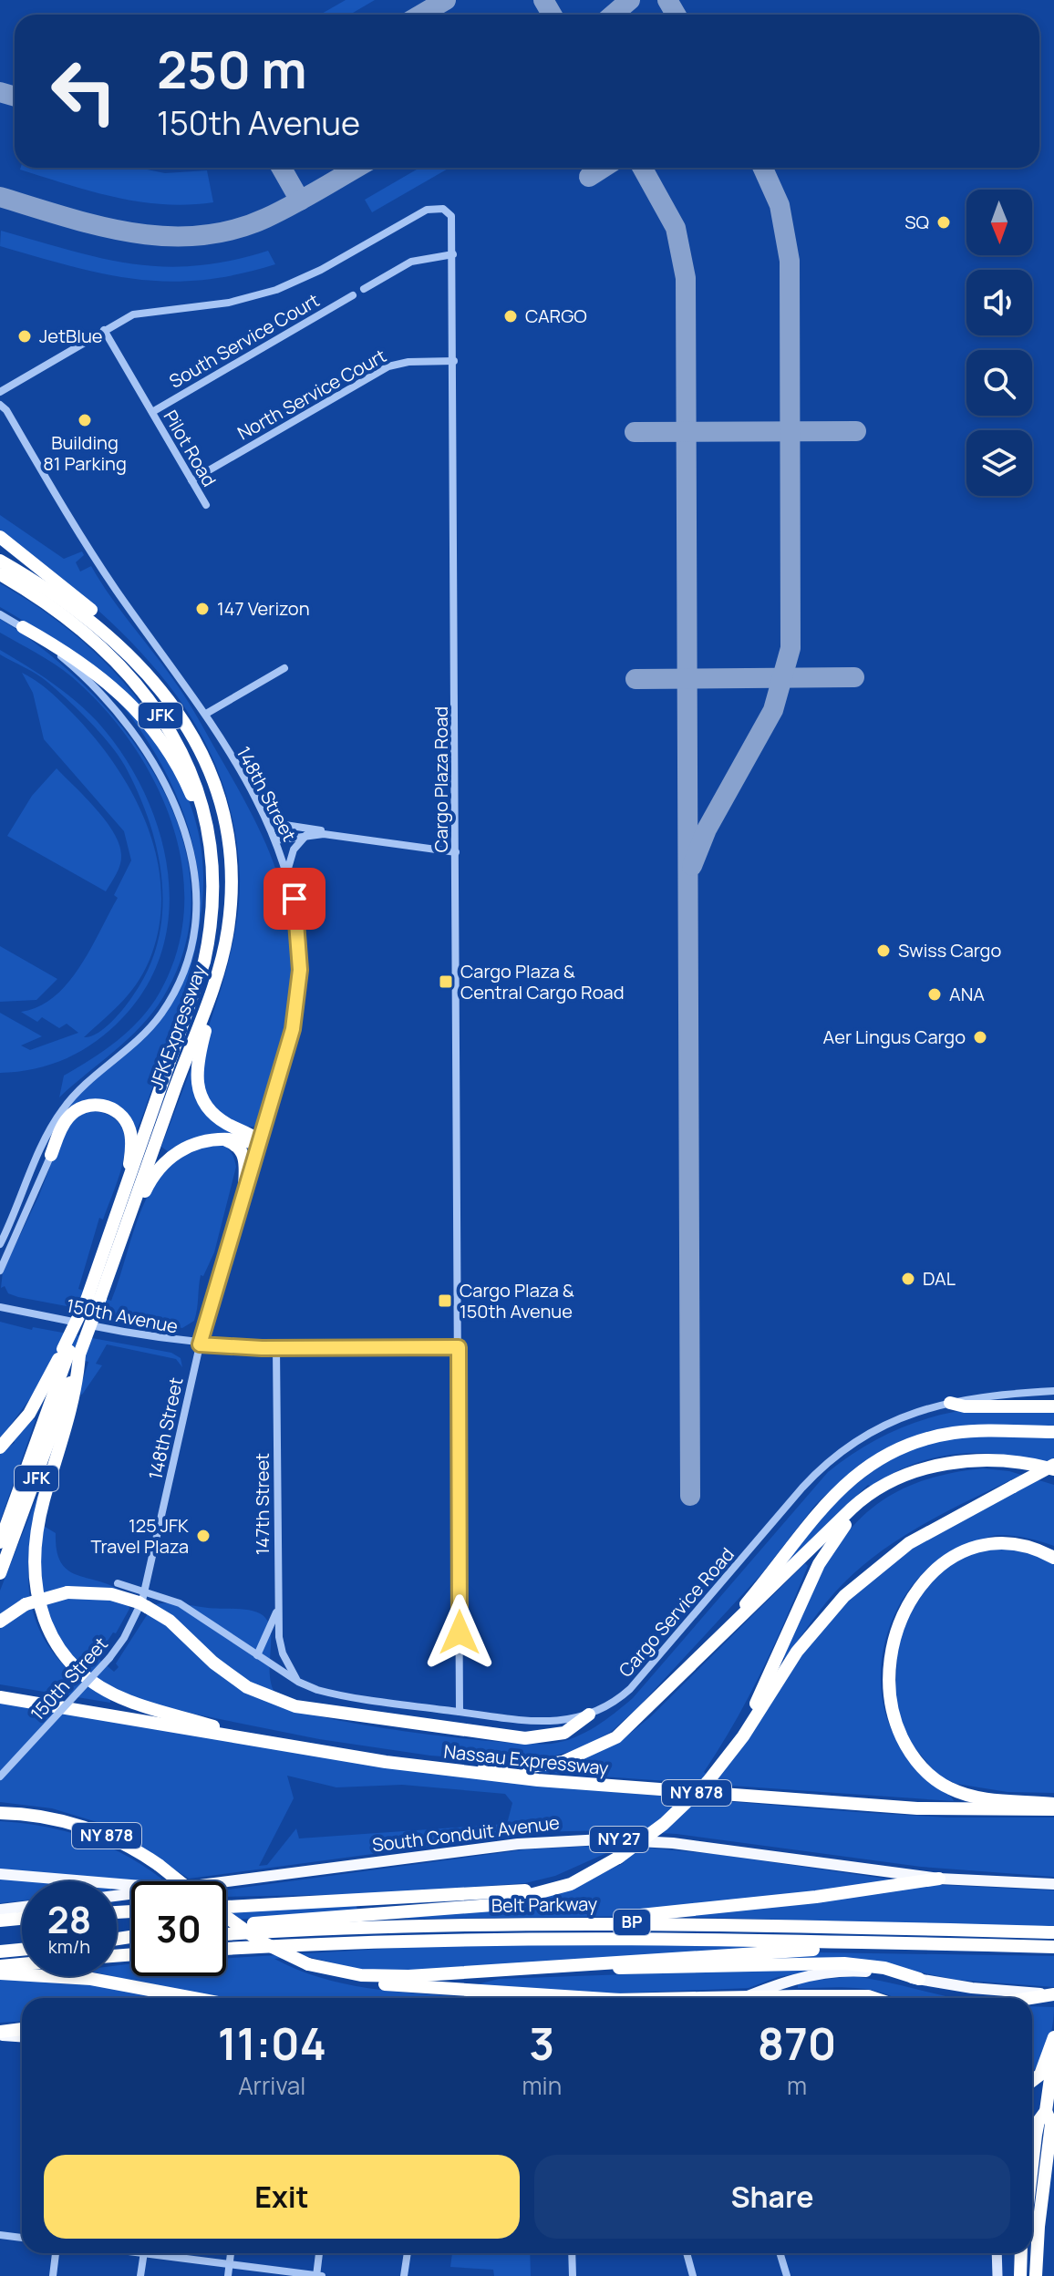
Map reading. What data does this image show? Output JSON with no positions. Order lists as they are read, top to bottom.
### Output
{
  "streets": {
    "highway": [
      "JFK",
      "JFK Expressway",
      "Nassau Expressway",
      "NY 878",
      "Belt Parkway",
      "BP"
    ],
    "main road": ["South Conduit Avenue", "NY 27"],
    "street": [
      "South Service Court",
      "North Service Court",
      "Pilot Road",
      "Cargo Plaza Road",
      "148th Street",
      "150th Avenue",
      "147th Street",
      "Cargo Service Road",
      "150th Street"
    ]
  },
  "crossings": [
    ["South Service Court", "Pilot Road"],
    ["North Service Court", "Pilot Road"],
    ["North Service Court", "Cargo Plaza Road"],
    ["Pilot Road", "Cargo Plaza Road"],
    ["Cargo Plaza Road", "150th Avenue"],
    ["Cargo Plaza Road", "Cargo Service Road"],
    ["148th Street", "150th Avenue"],
    ["148th Street", "Cargo Service Road"],
    ["148th Street", "150th Street"],
    ["150th Avenue", "147th Street"],
    ["147th Street", "Cargo Service Road"],
    ["Cargo Service Road", "150th Street"]
  ],
  "places": {
    "other": [
      "SQ",
      "CARGO",
      "JetBlue",
      "Building 81 Parking",
      "147 Verizon",
      "Swiss Cargo",
      "ANA",
      "Aer Lingus Cargo",
      "DAL",
      "125 JFK Travel Plaza"
    ],
    "transit": ["Cargo Plaza & Central Cargo Road", "Cargo Plaza & 150th Avenue"]
  },
  "north": "bottom",
  "page": {
    "turn": ["250 m", "150th Avenue"],
    "speed": "28 km/h",
    "limit": "30",
    "eta": [
      "11:04",
      "Arrival",
      "3",
      "min",
      "870",
      "m"
    ],
    "buttons": ["Exit", "Share"]
  }
}
